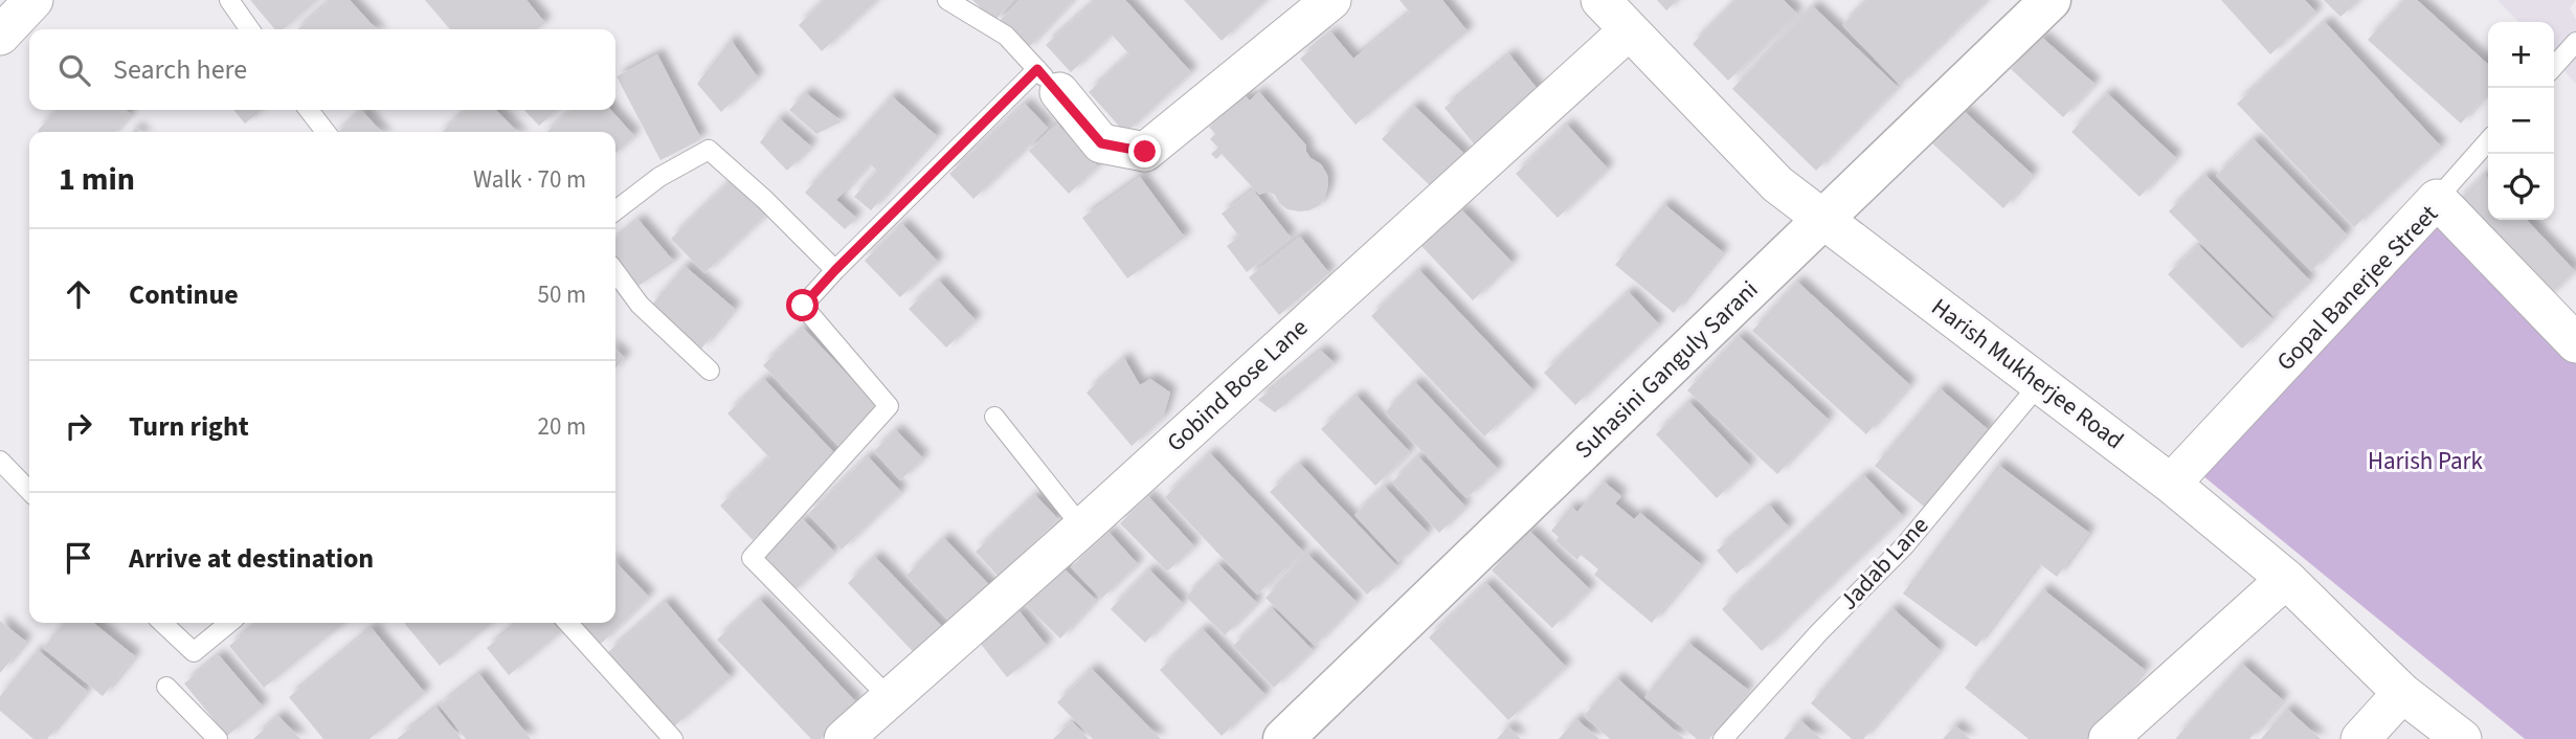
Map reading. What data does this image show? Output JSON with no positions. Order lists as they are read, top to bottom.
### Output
{
  "streets": {
    "street": [
      "Gopal Banerjee Street",
      "Suhasini Ganguly Sarani",
      "Harish Mukherjee Road",
      "Gobind Bose Lane"
    ],
    "lane": ["Jadab Lane"]
  },
  "crossings": [
    ["Gopal Banerjee Street", "Harish Mukherjee Road"],
    ["Suhasini Ganguly Sarani", "Harish Mukherjee Road"],
    ["Harish Mukherjee Road", "Gobind Bose Lane"],
    ["Harish Mukherjee Road", "Jadab Lane"]
  ],
  "parks": ["Harish Park"],
  "page": {
    "map_buttons": ["+", "−"],
    "search": "Search here",
    "heading": ["1 min", "Walk · 70 m"],
    "list": [
      ["Continue", "50 m"],
      ["Turn right", "20 m"],
      "Arrive at destination"
    ]
  }
}
